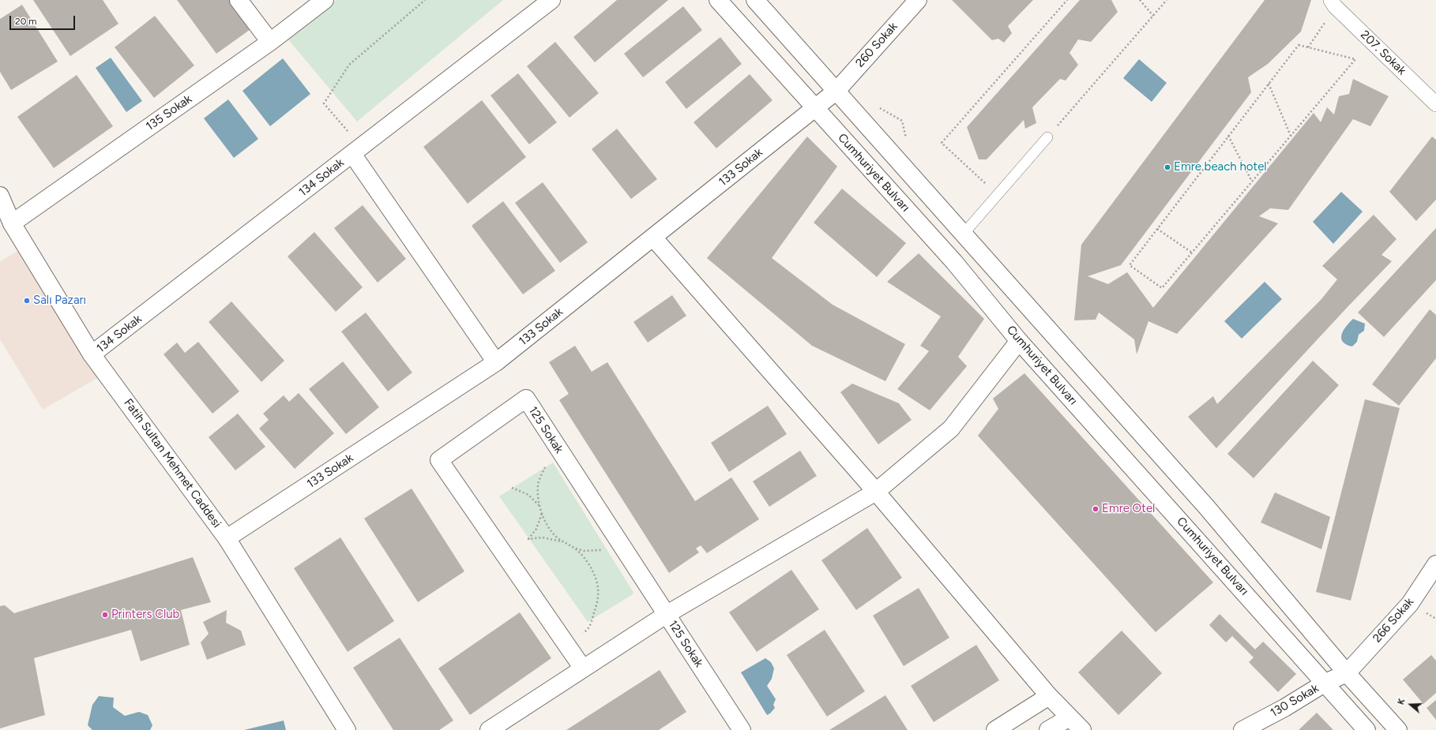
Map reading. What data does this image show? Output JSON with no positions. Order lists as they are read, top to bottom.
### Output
{
  "streets": {
    "street": [
      "260 Sokak",
      "207. Sokak",
      "135 Sokak",
      "133 Sokak",
      "Cumhuriyet Bulvarı",
      "134 Sokak",
      "125 Sokak",
      "Fatih Sultan Mehmet Caddesi",
      "266 Sokak",
      "130 Sokak"
    ]
  },
  "crossings": [
    ["260 Sokak", "133 Sokak"],
    ["135 Sokak", "Fatih Sultan Mehmet Caddesi"],
    ["133 Sokak", "Cumhuriyet Bulvarı"],
    ["133 Sokak", "Fatih Sultan Mehmet Caddesi"],
    ["Cumhuriyet Bulvarı", "130 Sokak"],
    ["134 Sokak", "Fatih Sultan Mehmet Caddesi"],
    ["266 Sokak", "130 Sokak"]
  ],
  "places": [
    "Emre beach hotel",
    "Salı Pazarı",
    "Emre Otel",
    "Printers Club"
  ],
  "scale_bar": "20 m",
  "north": "left"
}
